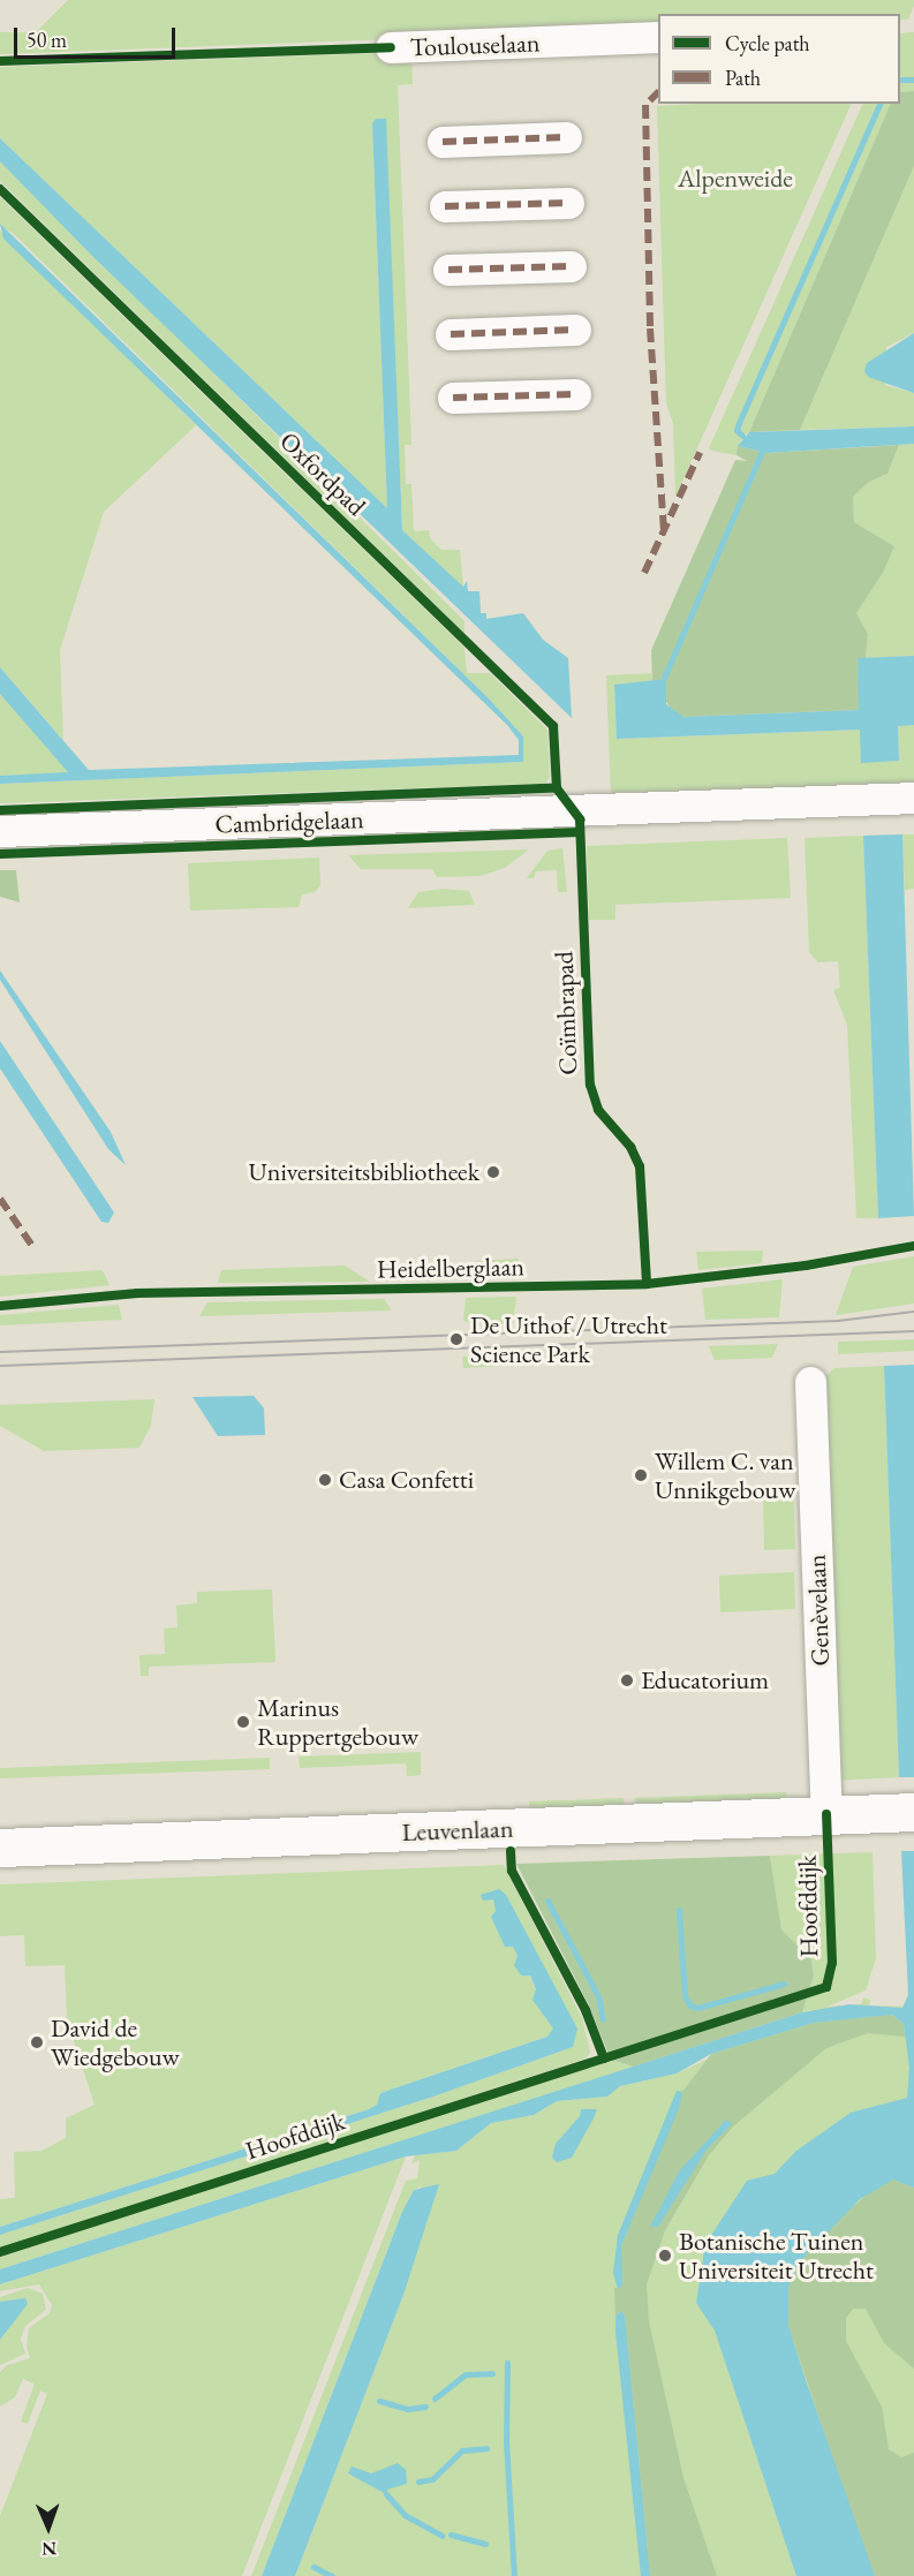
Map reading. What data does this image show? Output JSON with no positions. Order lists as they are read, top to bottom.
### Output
{
  "streets": {
    "main road": ["Leuvenlaan"],
    "street": ["Toulouselaan", "Cambridgelaan", "Genèvelaan"],
    "cycle path": ["Oxfordpad", "Heidelberglaan", "Hoofddijk"]
  },
  "crossings": [
    ["Genèvelaan", "Leuvenlaan"]
  ],
  "parks": ["Alpenweide"],
  "places": [
    "Universiteitsbibliotheek",
    "De Uithof / Utrecht Science Park",
    "Willem C. van Unnikgebouw",
    "Casa Confetti",
    "Educatorium",
    "Marinus Ruppertgebouw",
    "David de Wiedgebouw",
    "Botanische Tuinen Universiteit Utrecht"
  ],
  "legend": ["Cycle path", "Path"],
  "scale_bar": "50 m",
  "north": "bottom"
}
